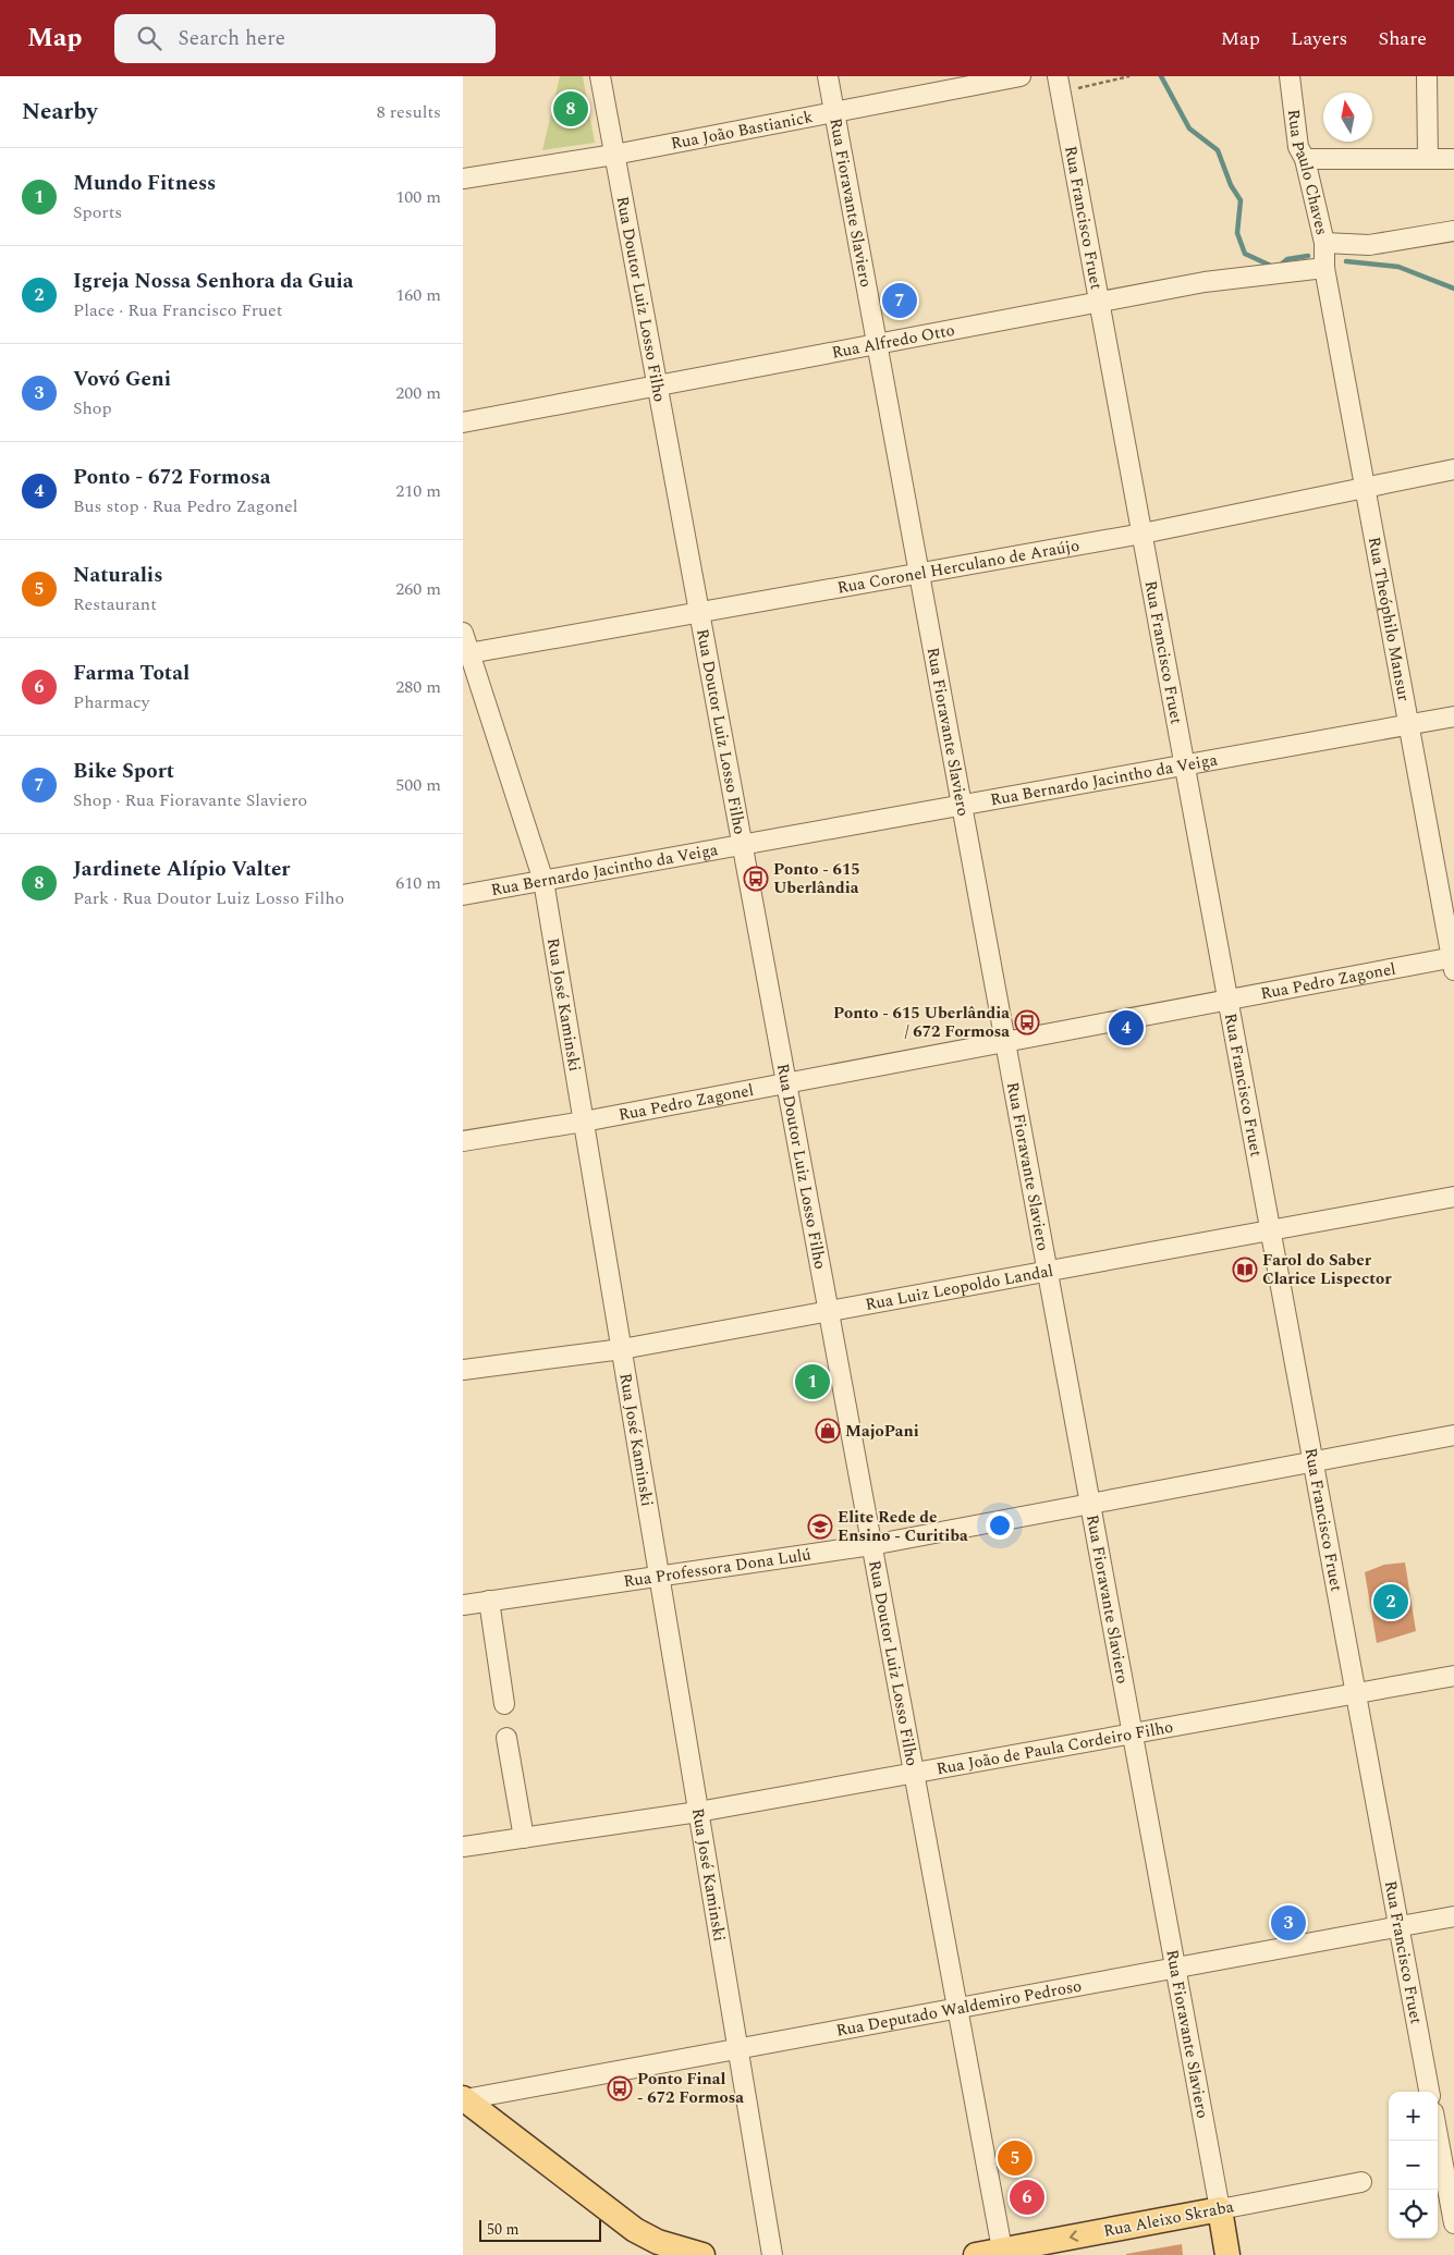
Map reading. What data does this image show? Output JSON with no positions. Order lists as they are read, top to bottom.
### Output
{
  "streets": {
    "main road": ["Rua Fioravante Slaviero", "Rua Aleixo Skraba"],
    "street": [
      "Rua João Bastianick",
      "Rua Paulo Chaves",
      "Rua Francisco Fruet",
      "Rua Doutor Luiz Losso Filho",
      "Rua Alfredo Otto",
      "Rua Coronel Herculano de Araújo",
      "Rua Theóphilo Mansur",
      "Rua Bernardo Jacintho da Veiga",
      "Rua Pedro Zagonel",
      "Rua José Kaminski",
      "Rua Luiz Leopoldo Landal",
      "Rua Professora Dona Lulú",
      "Rua João de Paula Cordeiro Filho",
      "Rua Deputado Waldemiro Pedroso"
    ]
  },
  "crossings": [
    ["Rua João Bastianick", "Rua Fioravante Slaviero"],
    ["Rua João Bastianick", "Rua Doutor Luiz Losso Filho"],
    ["Rua Paulo Chaves", "Rua Alfredo Otto"],
    ["Rua Paulo Chaves", "Rua Theóphilo Mansur"],
    ["Rua Fioravante Slaviero", "Rua Alfredo Otto"],
    ["Rua Fioravante Slaviero", "Rua Coronel Herculano de Araújo"],
    ["Rua Fioravante Slaviero", "Rua Bernardo Jacintho da Veiga"],
    ["Rua Fioravante Slaviero", "Rua Pedro Zagonel"],
    ["Rua Fioravante Slaviero", "Rua Luiz Leopoldo Landal"],
    ["Rua Fioravante Slaviero", "Rua Professora Dona Lulú"],
    ["Rua Fioravante Slaviero", "Rua João de Paula Cordeiro Filho"],
    ["Rua Fioravante Slaviero", "Rua Deputado Waldemiro Pedroso"],
    ["Rua Fioravante Slaviero", "Rua Aleixo Skraba"],
    ["Rua Francisco Fruet", "Rua Alfredo Otto"],
    ["Rua Francisco Fruet", "Rua Coronel Herculano de Araújo"],
    ["Rua Francisco Fruet", "Rua Bernardo Jacintho da Veiga"],
    ["Rua Francisco Fruet", "Rua Pedro Zagonel"],
    ["Rua Francisco Fruet", "Rua Luiz Leopoldo Landal"],
    ["Rua Francisco Fruet", "Rua Professora Dona Lulú"],
    ["Rua Francisco Fruet", "Rua João de Paula Cordeiro Filho"],
    ["Rua Francisco Fruet", "Rua Deputado Waldemiro Pedroso"],
    ["Rua Doutor Luiz Losso Filho", "Rua Alfredo Otto"],
    ["Rua Doutor Luiz Losso Filho", "Rua Coronel Herculano de Araújo"],
    ["Rua Doutor Luiz Losso Filho", "Rua Bernardo Jacintho da Veiga"],
    ["Rua Doutor Luiz Losso Filho", "Rua Pedro Zagonel"],
    ["Rua Doutor Luiz Losso Filho", "Rua Luiz Leopoldo Landal"],
    ["Rua Doutor Luiz Losso Filho", "Rua Professora Dona Lulú"],
    ["Rua Doutor Luiz Losso Filho", "Rua João de Paula Cordeiro Filho"],
    ["Rua Doutor Luiz Losso Filho", "Rua Deputado Waldemiro Pedroso"],
    ["Rua Doutor Luiz Losso Filho", "Rua Aleixo Skraba"],
    ["Rua Alfredo Otto", "Rua Theóphilo Mansur"],
    ["Rua Coronel Herculano de Araújo", "Rua Theóphilo Mansur"],
    ["Rua Coronel Herculano de Araújo", "Rua José Kaminski"],
    ["Rua Theóphilo Mansur", "Rua Bernardo Jacintho da Veiga"],
    ["Rua Theóphilo Mansur", "Rua Pedro Zagonel"],
    ["Rua Bernardo Jacintho da Veiga", "Rua José Kaminski"],
    ["Rua Pedro Zagonel", "Rua José Kaminski"],
    ["Rua José Kaminski", "Rua Luiz Leopoldo Landal"],
    ["Rua José Kaminski", "Rua Professora Dona Lulú"],
    ["Rua José Kaminski", "Rua João de Paula Cordeiro Filho"],
    ["Rua José Kaminski", "Rua Deputado Waldemiro Pedroso"]
  ],
  "one_way": ["Rua Aleixo Skraba"],
  "places": {
    "bus stop": ["Ponto - 615 Uberlândia", "Ponto - 615 Uberlândia / 672 Formosa", "Ponto Final - 672 Formosa"],
    "library": ["Farol do Saber Clarice Lispector"],
    "shop": ["MajoPani"],
    "school or university": ["Elite Rede de Ensino - Curitiba"]
  },
  "scale_bar": "50 m",
  "north": "top",
  "page": {
    "header": "Map",
    "search": "Search here",
    "nav": ["Map", "Layers", "Share"],
    "heading": ["Nearby", "8 results"],
    "pins": [
      "8",
      "7",
      "4",
      "1",
      "2",
      "3",
      "5",
      "6"
    ],
    "list": [
      {
        "mark": "1",
        "name": "Mundo Fitness",
        "note": "Sports",
        "value": "100 m"
      },
      {
        "mark": "2",
        "name": "Igreja Nossa Senhora da Guia",
        "note": "Place · Rua Francisco Fruet",
        "value": "160 m"
      },
      {
        "mark": "3",
        "name": "Vovó Geni",
        "note": "Shop",
        "value": "200 m"
      },
      {
        "mark": "4",
        "name": "Ponto - 672 Formosa",
        "note": "Bus stop · Rua Pedro Zagonel",
        "value": "210 m"
      },
      {
        "mark": "5",
        "name": "Naturalis",
        "note": "Restaurant",
        "value": "260 m"
      },
      {
        "mark": "6",
        "name": "Farma Total",
        "note": "Pharmacy",
        "value": "280 m"
      },
      {
        "mark": "7",
        "name": "Bike Sport",
        "note": "Shop · Rua Fioravante Slaviero",
        "value": "500 m"
      },
      {
        "mark": "8",
        "name": "Jardinete Alípio Valter",
        "note": "Park · Rua Doutor Luiz Losso Filho",
        "value": "610 m"
      }
    ],
    "map_buttons": ["+", "−"],
    "scale": "50 m"
  }
}
